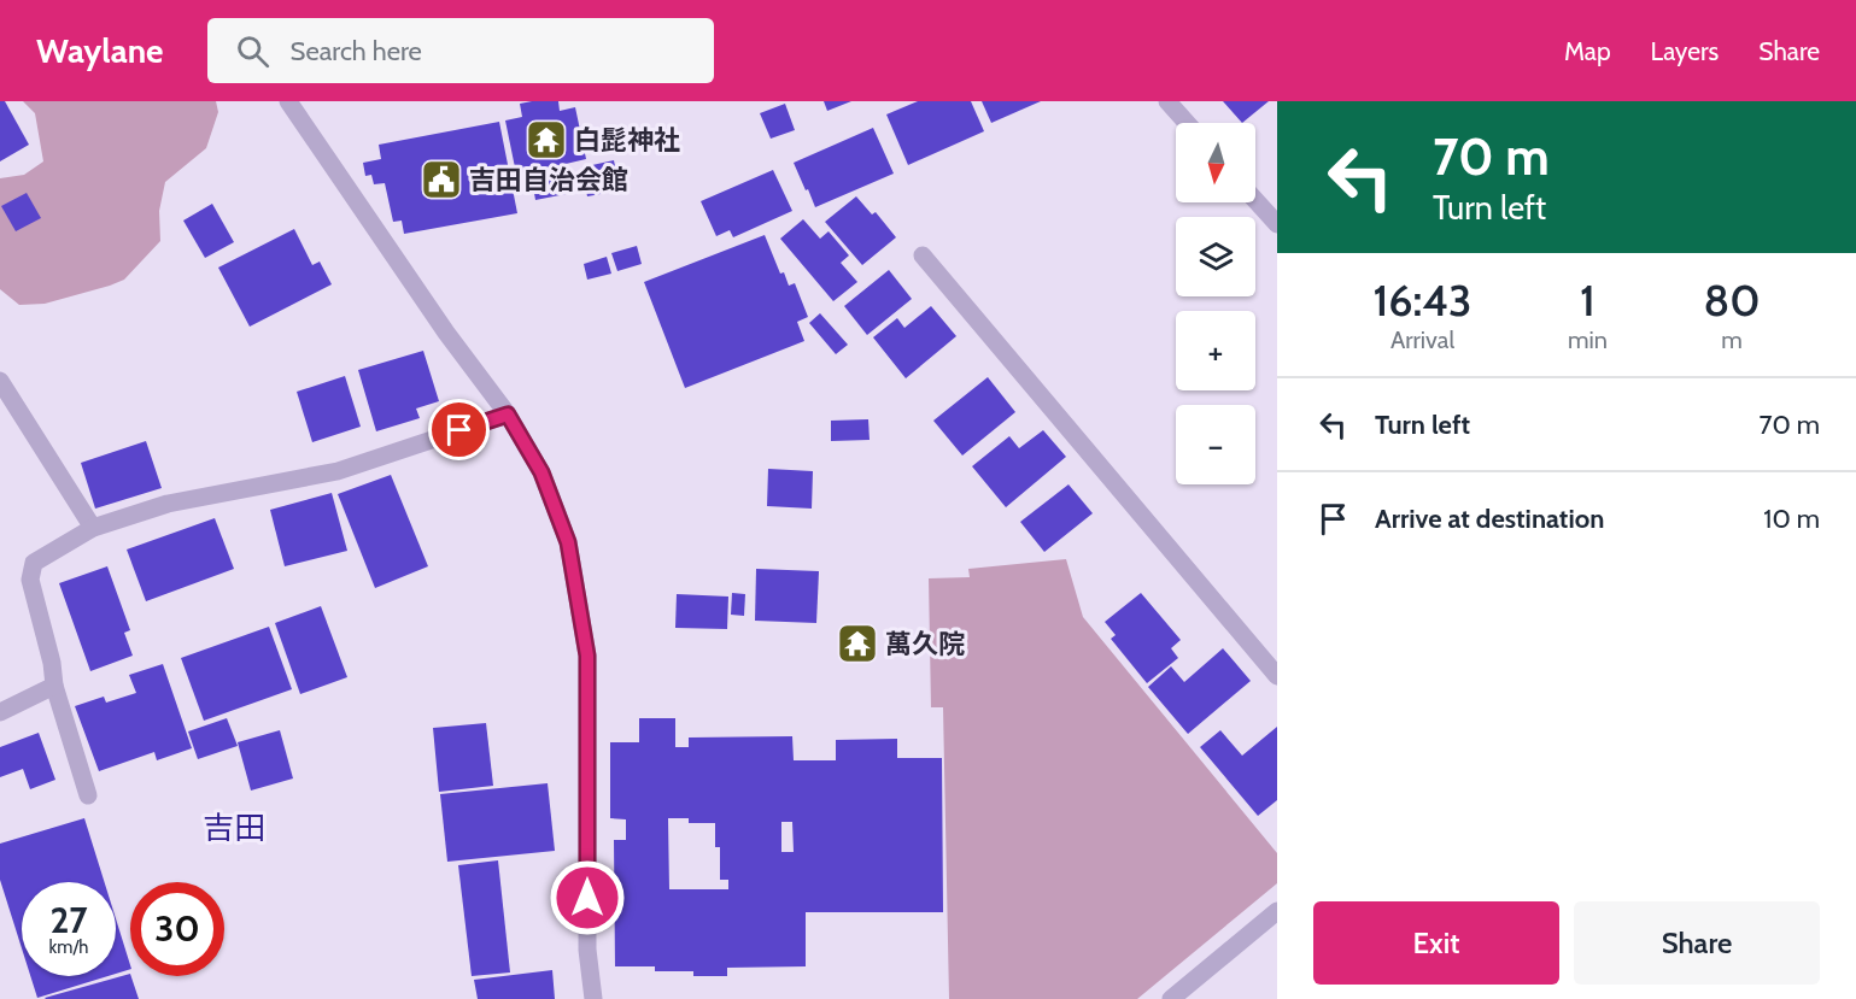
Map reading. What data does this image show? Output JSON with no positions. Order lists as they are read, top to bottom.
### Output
{
  "districts": ["吉田"],
  "places": {
    "temple": ["白髭神社", "萬久院"],
    "public building": ["吉田自治会館"]
  },
  "north": "bottom",
  "page": {
    "header": "Waylane",
    "search": "Search here",
    "nav": ["Map", "Layers", "Share"],
    "turn": ["70 m", "Turn left"],
    "map_buttons": ["+", "−"],
    "eta": [
      "16:43",
      "Arrival",
      "1",
      "min",
      "80",
      "m"
    ],
    "list": [
      {
        "name": "Turn left",
        "value": "70 m"
      },
      {
        "name": "Arrive at destination",
        "value": "10 m"
      }
    ],
    "speed": "27 km/h",
    "limit": "30",
    "buttons": ["Exit", "Share"]
  }
}
